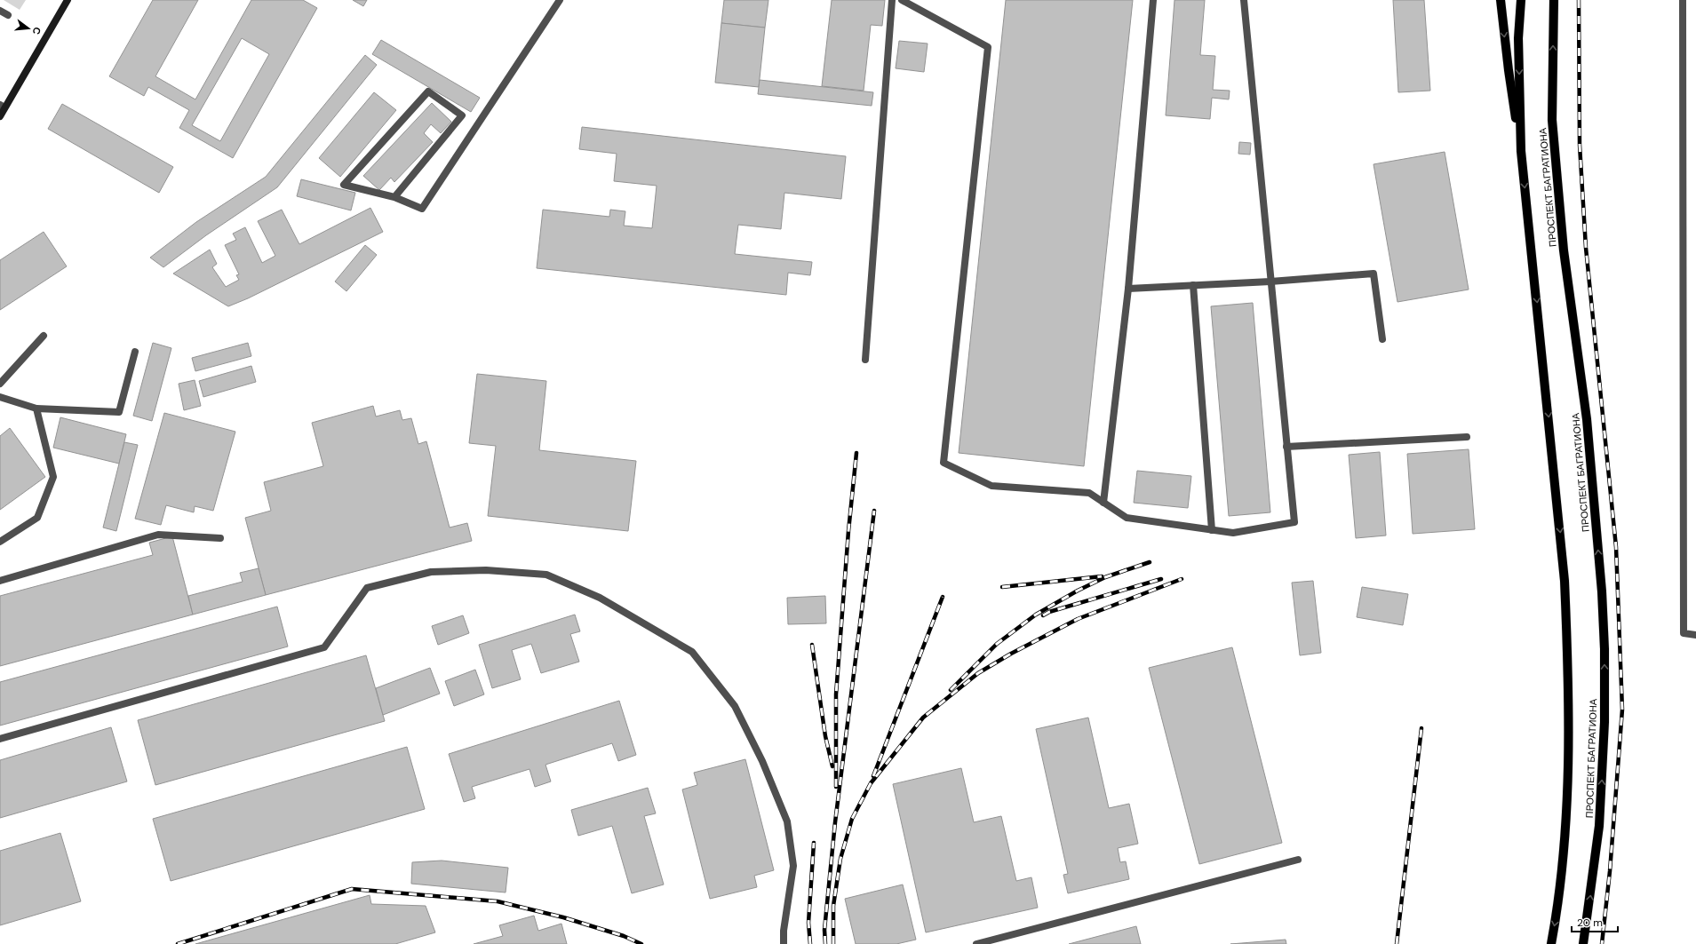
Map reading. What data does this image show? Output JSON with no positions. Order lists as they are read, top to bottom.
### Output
{
  "streets": {
    "main road": ["ПРОСПЕКТ БАГРАТИОНА"]
  },
  "scale_bar": "20 m",
  "north": "right"
}
